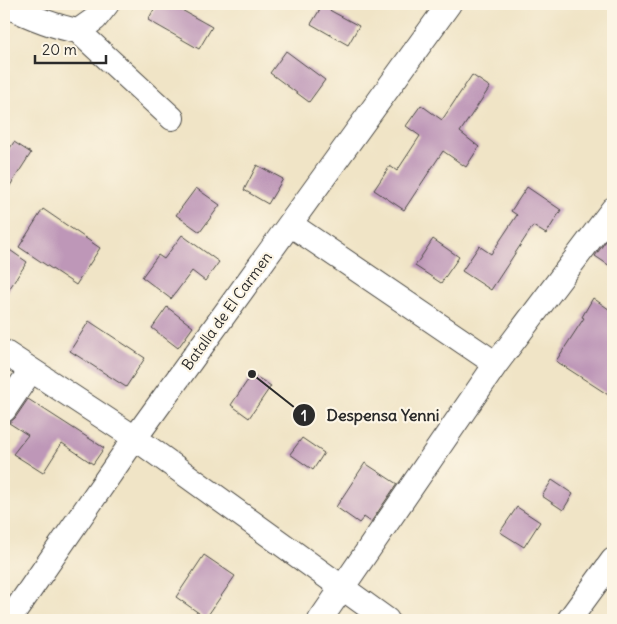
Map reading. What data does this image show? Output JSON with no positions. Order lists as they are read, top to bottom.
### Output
{
  "streets": {
    "street": ["Batalla de El Carmen"]
  },
  "places": ["Despensa Yenni"],
  "scale_bar": "20 m"
}
